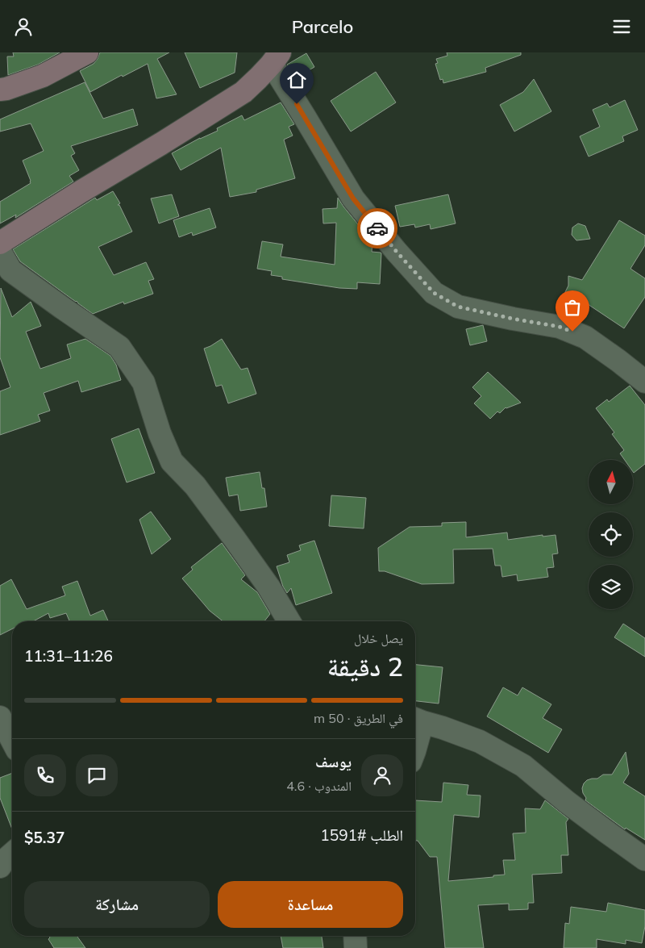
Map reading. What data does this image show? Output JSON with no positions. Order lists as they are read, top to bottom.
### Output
{
  "north": "top",
  "page": {
    "header": "Parcelo",
    "heading": ["2 دقيقة", "يصل خلال", "11:26–11:31"],
    "panel": [
      "يوسف",
      "المندوب · 4.6",
      "الطلب #1591",
      "$5.37"
    ],
    "bar": "في الطريق · 50 m",
    "buttons": ["مساعدة", "مشاركة"]
  }
}
